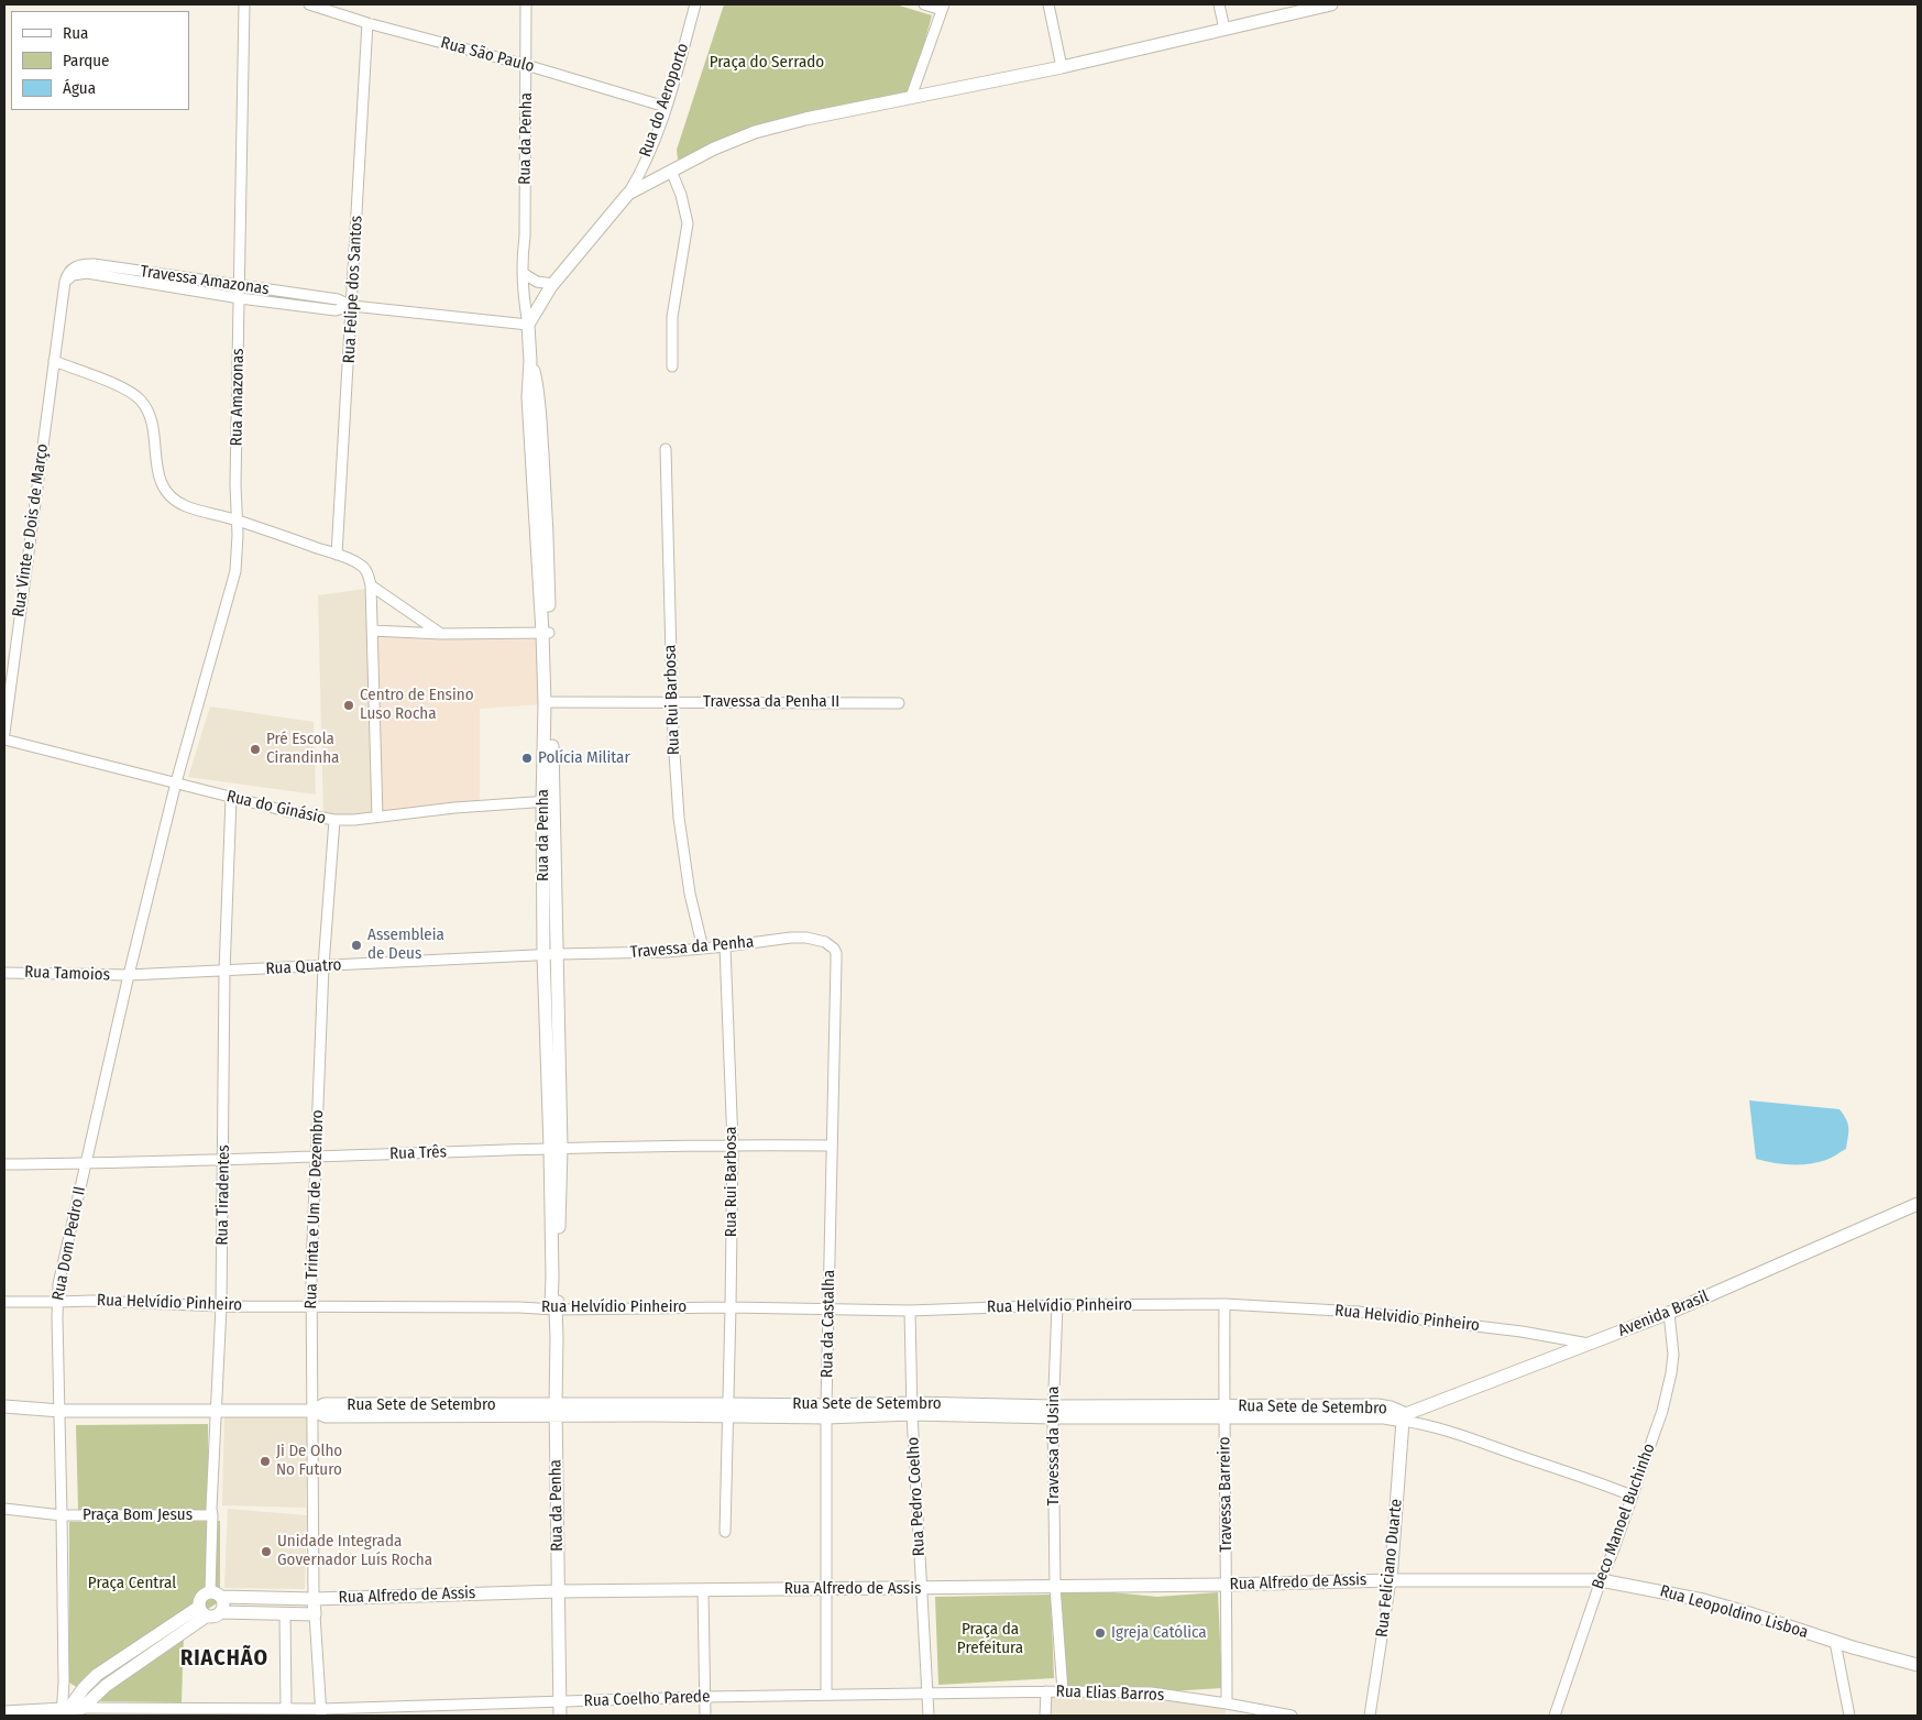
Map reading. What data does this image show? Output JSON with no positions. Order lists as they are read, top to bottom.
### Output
{
  "streets": {
    "street": [
      "Rua São Paulo",
      "Rua do Aeroporto",
      "Rua da Penha",
      "Travessa Amazonas",
      "Rua Felipe dos Santos",
      "Rua Amazonas",
      "Rua Vinte e Dois de Março",
      "Rua Rui Barbosa",
      "Travessa da Penha II",
      "Rua do Ginásio",
      "Travessa da Penha",
      "Rua Quatro",
      "Rua Tamoios",
      "Rua Três",
      "Rua Tiradentes",
      "Rua Trinta e Um de Dezembro",
      "Rua Dom Pedro II",
      "Rua Helvídio Pinheiro",
      "Avenida Brasil",
      "Rua Helvidio Pinheiro",
      "Rua da Castalha",
      "Rua Sete de Setembro",
      "Travessa da Usina",
      "Travessa Barreiro",
      "Rua Pedro Coelho",
      "Praça Bom Jesus",
      "Beco Manoel Buchinho",
      "Rua Feliciano Duarte",
      "Rua Alfredo de Assis",
      "Rua Leopoldino Lisboa",
      "Rua Elias Barros",
      "Rua Coelho Parede"
    ]
  },
  "crossings": [
    ["Rua São Paulo", "Rua do Aeroporto"],
    ["Rua São Paulo", "Rua da Penha"],
    ["Rua São Paulo", "Rua Felipe dos Santos"],
    ["Rua da Penha", "Travessa Amazonas"],
    ["Rua da Penha", "Travessa da Penha II"],
    ["Rua da Penha", "Rua do Ginásio"],
    ["Rua da Penha", "Travessa da Penha"],
    ["Rua da Penha", "Rua Quatro"],
    ["Rua da Penha", "Rua Três"],
    ["Rua da Penha", "Rua Helvídio Pinheiro"],
    ["Rua da Penha", "Rua Sete de Setembro"],
    ["Rua da Penha", "Rua Alfredo de Assis"],
    ["Rua da Penha", "Rua Coelho Parede"],
    ["Travessa Amazonas", "Rua Felipe dos Santos"],
    ["Travessa Amazonas", "Rua Amazonas"],
    ["Rua Amazonas", "Rua do Ginásio"],
    ["Rua Amazonas", "Rua Dom Pedro II"],
    ["Rua Rui Barbosa", "Travessa da Penha II"],
    ["Rua Rui Barbosa", "Travessa da Penha"],
    ["Rua Rui Barbosa", "Rua Três"],
    ["Rua Rui Barbosa", "Rua Helvídio Pinheiro"],
    ["Rua Rui Barbosa", "Rua Sete de Setembro"],
    ["Rua do Ginásio", "Rua Tiradentes"],
    ["Rua do Ginásio", "Rua Trinta e Um de Dezembro"],
    ["Rua do Ginásio", "Rua Dom Pedro II"],
    ["Travessa da Penha", "Rua Quatro"],
    ["Travessa da Penha", "Rua da Castalha"],
    ["Rua Quatro", "Rua Tamoios"],
    ["Rua Quatro", "Rua Tiradentes"],
    ["Rua Quatro", "Rua Trinta e Um de Dezembro"],
    ["Rua Quatro", "Rua Dom Pedro II"],
    ["Rua Tamoios", "Rua Dom Pedro II"],
    ["Rua Três", "Rua Tiradentes"],
    ["Rua Três", "Rua Trinta e Um de Dezembro"],
    ["Rua Três", "Rua Dom Pedro II"],
    ["Rua Três", "Rua da Castalha"],
    ["Rua Tiradentes", "Rua Helvídio Pinheiro"],
    ["Rua Tiradentes", "Rua Sete de Setembro"],
    ["Rua Tiradentes", "Praça Bom Jesus"],
    ["Rua Tiradentes", "Rua Alfredo de Assis"],
    ["Rua Trinta e Um de Dezembro", "Rua Helvídio Pinheiro"],
    ["Rua Trinta e Um de Dezembro", "Rua Sete de Setembro"],
    ["Rua Trinta e Um de Dezembro", "Rua Alfredo de Assis"],
    ["Rua Dom Pedro II", "Rua Helvídio Pinheiro"],
    ["Rua Dom Pedro II", "Rua Sete de Setembro"],
    ["Rua Dom Pedro II", "Praça Bom Jesus"],
    ["Rua Dom Pedro II", "Rua Coelho Parede"],
    ["Rua Helvídio Pinheiro", "Rua Helvidio Pinheiro"],
    ["Rua Helvídio Pinheiro", "Rua da Castalha"],
    ["Rua Helvídio Pinheiro", "Travessa da Usina"],
    ["Rua Helvídio Pinheiro", "Travessa Barreiro"],
    ["Rua Helvídio Pinheiro", "Rua Pedro Coelho"],
    ["Avenida Brasil", "Rua Helvidio Pinheiro"],
    ["Avenida Brasil", "Rua Sete de Setembro"],
    ["Avenida Brasil", "Beco Manoel Buchinho"],
    ["Avenida Brasil", "Rua Feliciano Duarte"],
    ["Rua Helvidio Pinheiro", "Travessa Barreiro"],
    ["Rua da Castalha", "Rua Sete de Setembro"],
    ["Rua da Castalha", "Rua Alfredo de Assis"],
    ["Rua da Castalha", "Rua Coelho Parede"],
    ["Rua Sete de Setembro", "Travessa da Usina"],
    ["Rua Sete de Setembro", "Travessa Barreiro"],
    ["Rua Sete de Setembro", "Rua Pedro Coelho"],
    ["Rua Sete de Setembro", "Beco Manoel Buchinho"],
    ["Rua Sete de Setembro", "Rua Feliciano Duarte"],
    ["Travessa da Usina", "Rua Alfredo de Assis"],
    ["Travessa da Usina", "Rua Elias Barros"],
    ["Travessa Barreiro", "Rua Alfredo de Assis"],
    ["Travessa Barreiro", "Rua Elias Barros"],
    ["Rua Pedro Coelho", "Rua Alfredo de Assis"],
    ["Rua Pedro Coelho", "Rua Elias Barros"],
    ["Rua Pedro Coelho", "Rua Coelho Parede"],
    ["Beco Manoel Buchinho", "Rua Leopoldino Lisboa"],
    ["Rua Feliciano Duarte", "Rua Alfredo de Assis"],
    ["Rua Feliciano Duarte", "Rua Leopoldino Lisboa"],
    ["Rua Alfredo de Assis", "Rua Leopoldino Lisboa"],
    ["Rua Elias Barros", "Rua Coelho Parede"]
  ],
  "districts": ["RIACHÃO"],
  "parks": ["Praça do Serrado", "Praça Central", "Praça da Prefeitura"],
  "places": [
    "Centro de Ensino Luso Rocha",
    "Pré Escola Cirandinha",
    "Polícia Militar",
    "Assembleia de Deus",
    "Ji De Olho No Futuro",
    "Unidade Integrada Governador Luís Rocha",
    "Igreja Católica"
  ],
  "legend": ["Rua", "Parque", "Água"]
}
